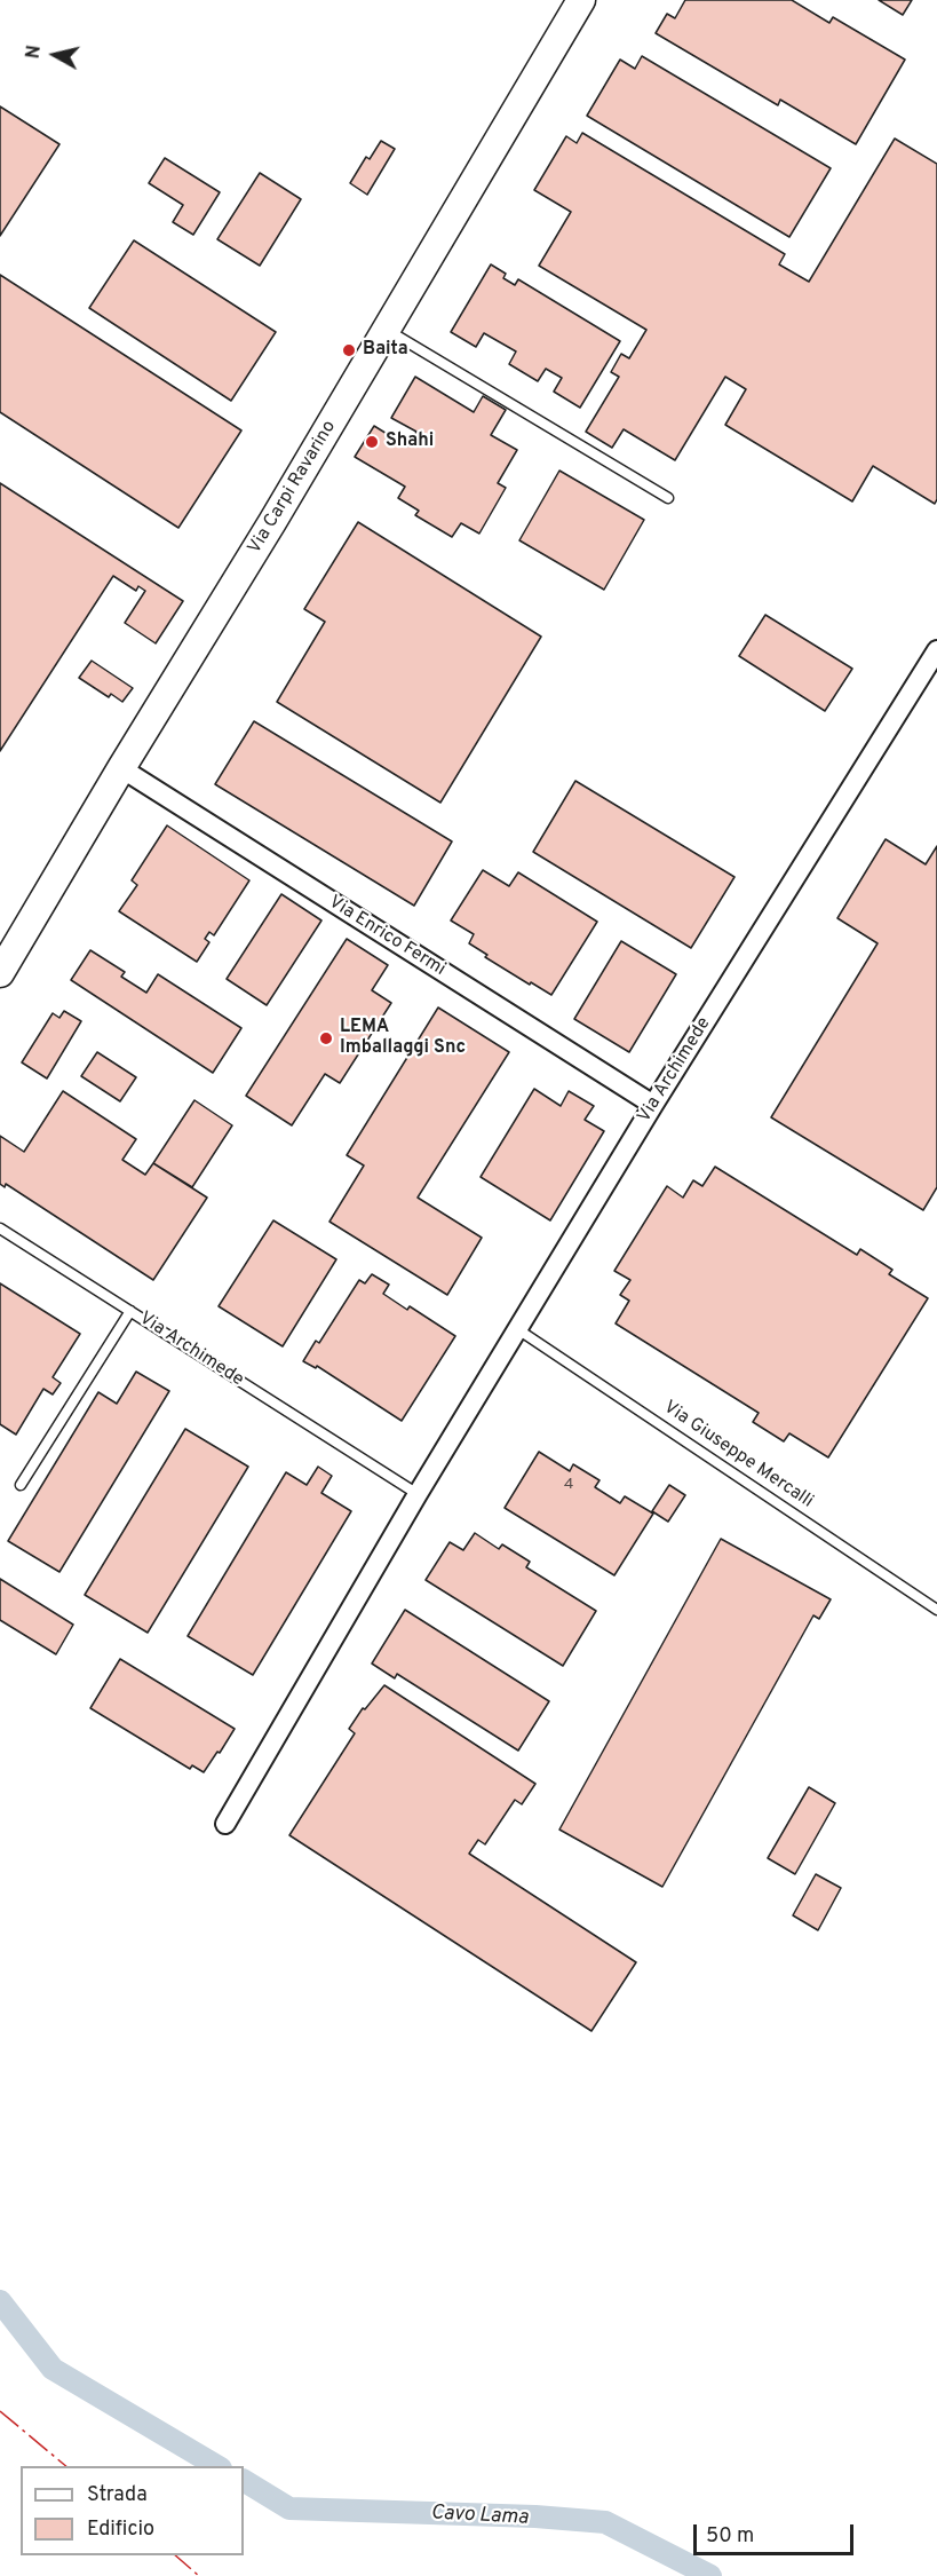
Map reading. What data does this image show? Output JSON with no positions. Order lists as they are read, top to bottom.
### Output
{
  "streets": {
    "main road": ["Via Carpi Ravarino"],
    "street": ["Via Enrico Fermi", "Via Archimede"],
    "lane": ["Via Giuseppe Mercalli"]
  },
  "crossings": [
    ["Via Carpi Ravarino", "Via Enrico Fermi"],
    ["Via Enrico Fermi", "Via Archimede"],
    ["Via Archimede", "Via Giuseppe Mercalli"]
  ],
  "water": ["Cavo Lama"],
  "places": ["Baita", "Shahi", "LEMA Imballaggi Snc"],
  "house_numbers": ["4"],
  "legend": ["Strada", "Edificio"],
  "scale_bar": "50 m",
  "north": "left"
}
